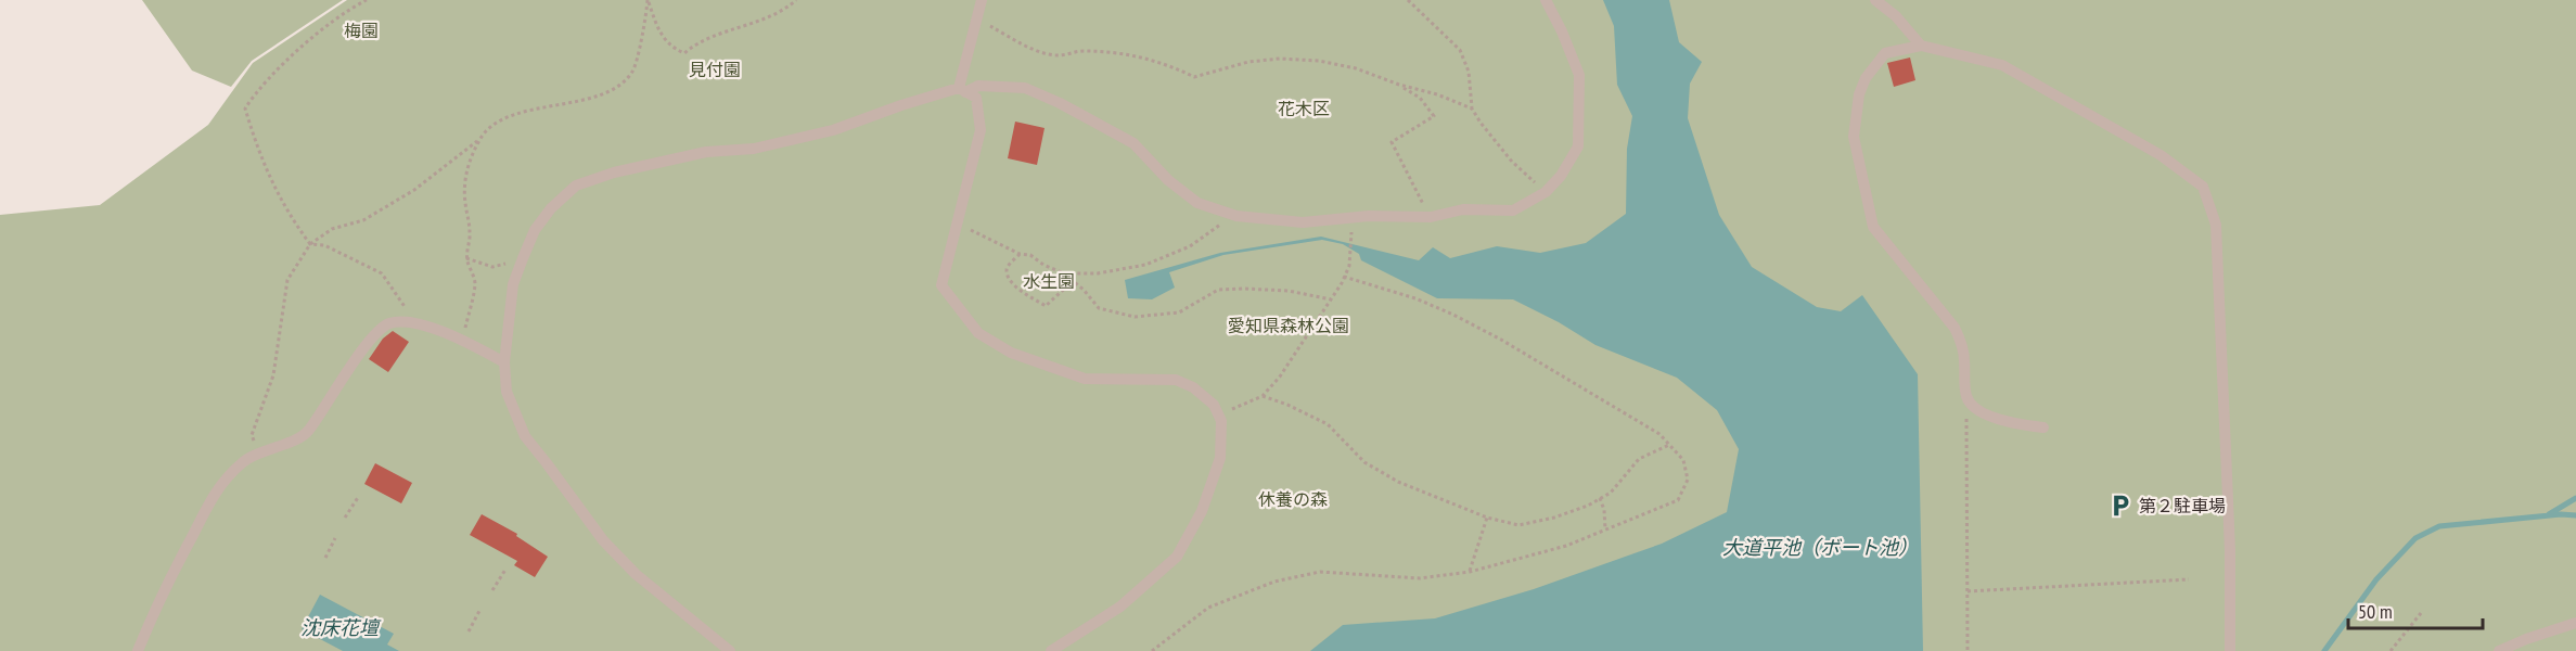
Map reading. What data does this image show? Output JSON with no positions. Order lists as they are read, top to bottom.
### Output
{
  "water": ["大道平池（ボート池）", "沈床花壇"],
  "parks": [
    "梅園",
    "見付園",
    "花木区",
    "水生園",
    "愛知県森林公園",
    "休養の森"
  ],
  "places": {
    "parking": ["第２駐車場"]
  },
  "scale_bar": "50 m"
}
